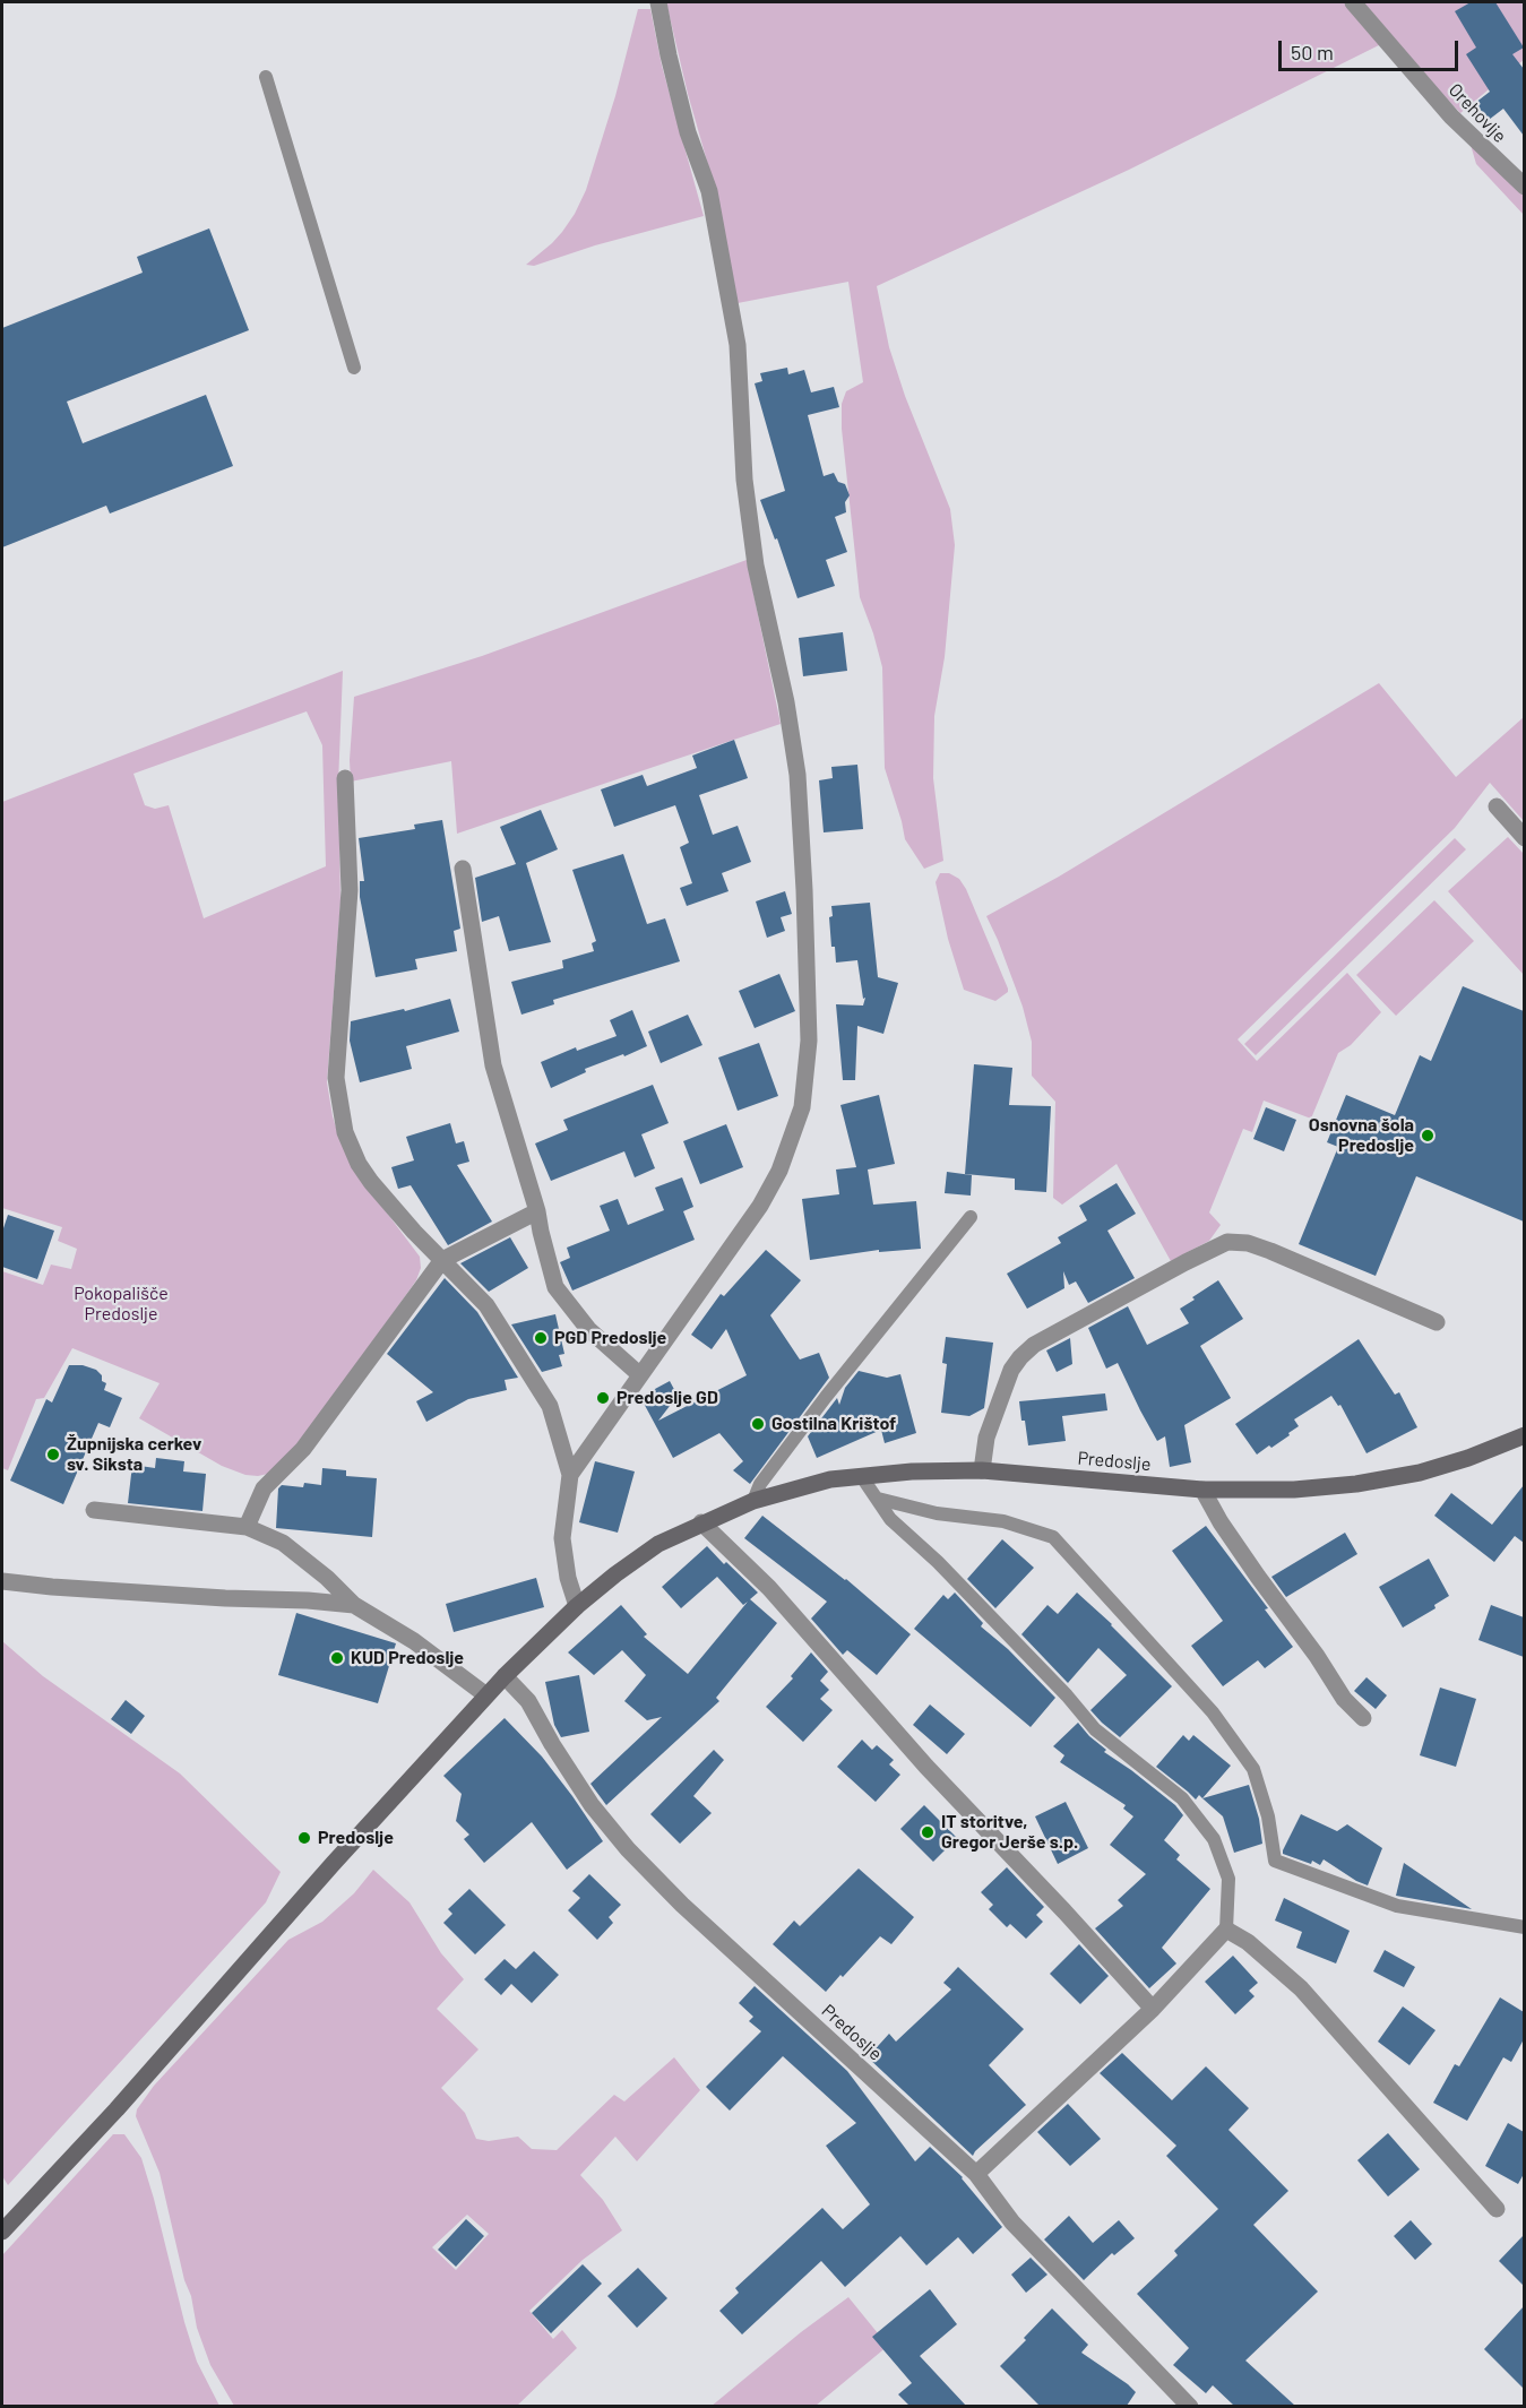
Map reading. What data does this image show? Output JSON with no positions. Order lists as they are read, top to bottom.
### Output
{
  "streets": {
    "street": ["Orehovlje", "Predoslje"]
  },
  "parks": ["Pokopališče Predoslje"],
  "places": [
    "Osnovna šola Predoslje",
    "PGD Predoslje",
    "Predoslje GD",
    "Gostilna Krištof",
    "Župnijska cerkev sv. Siksta",
    "KUD Predoslje",
    "IT storitve, Gregor Jerše s.p.",
    "Predoslje"
  ],
  "scale_bar": "50 m"
}
